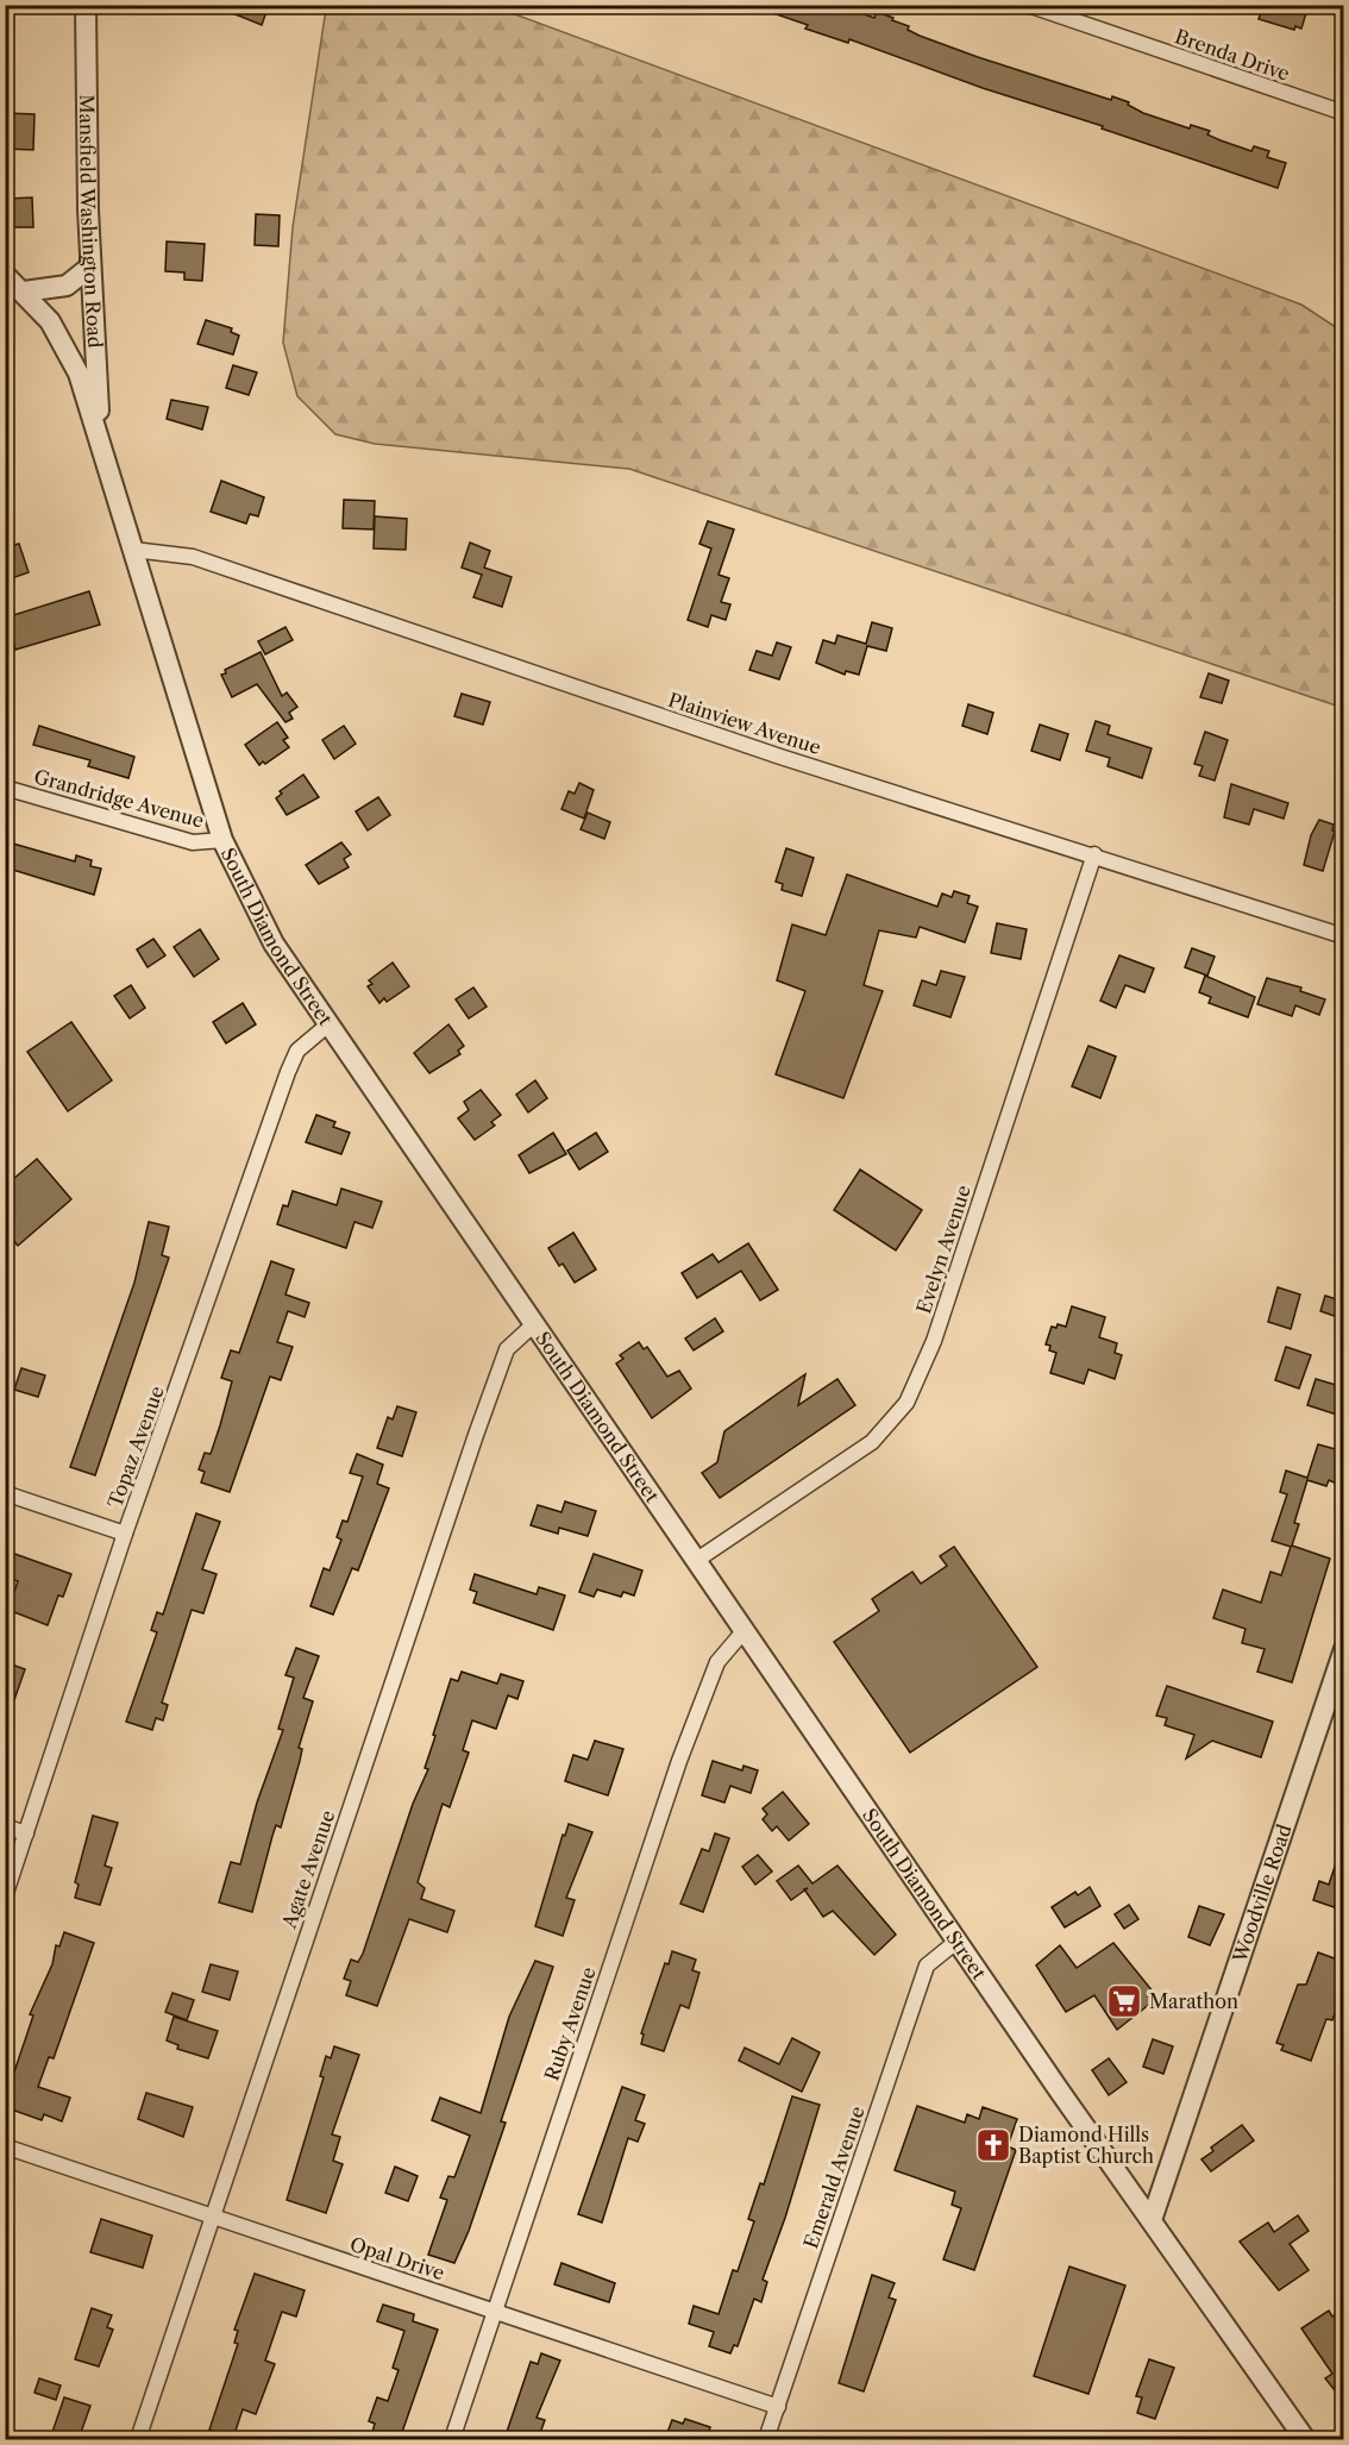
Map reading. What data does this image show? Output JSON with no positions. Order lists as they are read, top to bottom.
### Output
{
  "streets": {
    "street": [
      "Brenda Drive",
      "Mansfield Washington Road",
      "Plainview Avenue",
      "Grandridge Avenue",
      "South Diamond Street",
      "Evelyn Avenue",
      "Topaz Avenue",
      "Agate Avenue",
      "Woodville Road",
      "Ruby Avenue",
      "Emerald Avenue",
      "Opal Drive"
    ]
  },
  "crossings": [
    ["Mansfield Washington Road", "South Diamond Street"],
    ["Plainview Avenue", "South Diamond Street"],
    ["Plainview Avenue", "Evelyn Avenue"],
    ["Grandridge Avenue", "South Diamond Street"],
    ["South Diamond Street", "Evelyn Avenue"],
    ["South Diamond Street", "Topaz Avenue"],
    ["South Diamond Street", "Agate Avenue"],
    ["South Diamond Street", "Woodville Road"],
    ["South Diamond Street", "Ruby Avenue"],
    ["South Diamond Street", "Emerald Avenue"],
    ["Agate Avenue", "Opal Drive"],
    ["Ruby Avenue", "Opal Drive"],
    ["Emerald Avenue", "Opal Drive"]
  ],
  "places": {
    "supermarket": ["Marathon"],
    "church": ["Diamond Hills Baptist Church"]
  }
}
